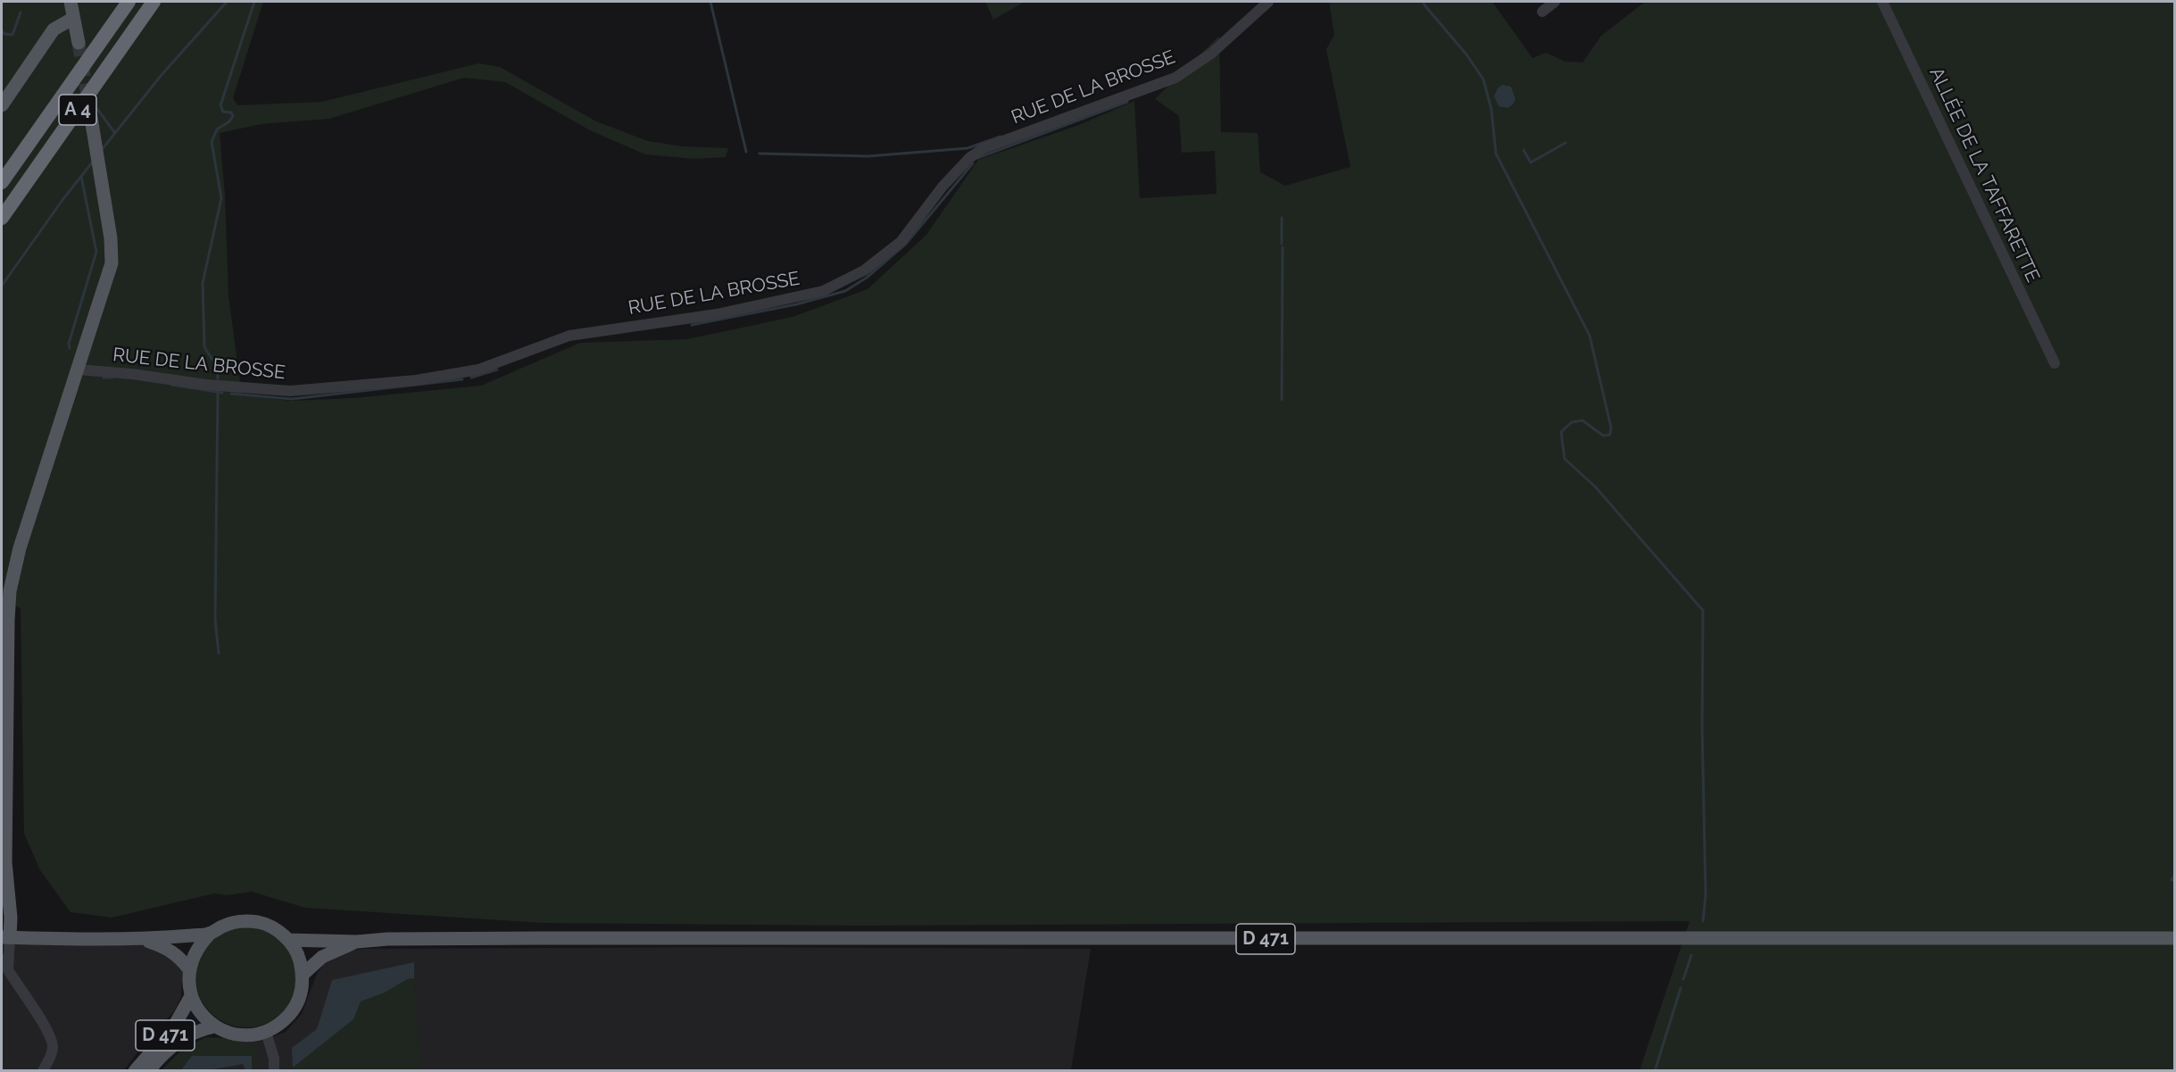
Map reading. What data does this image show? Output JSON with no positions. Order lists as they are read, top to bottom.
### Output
{
  "streets": {
    "highway": ["A 4"],
    "main road": ["D 471"],
    "street": ["RUE DE LA BROSSE", "ALLÉE DE LA TAFFARETTE"]
  }
}
